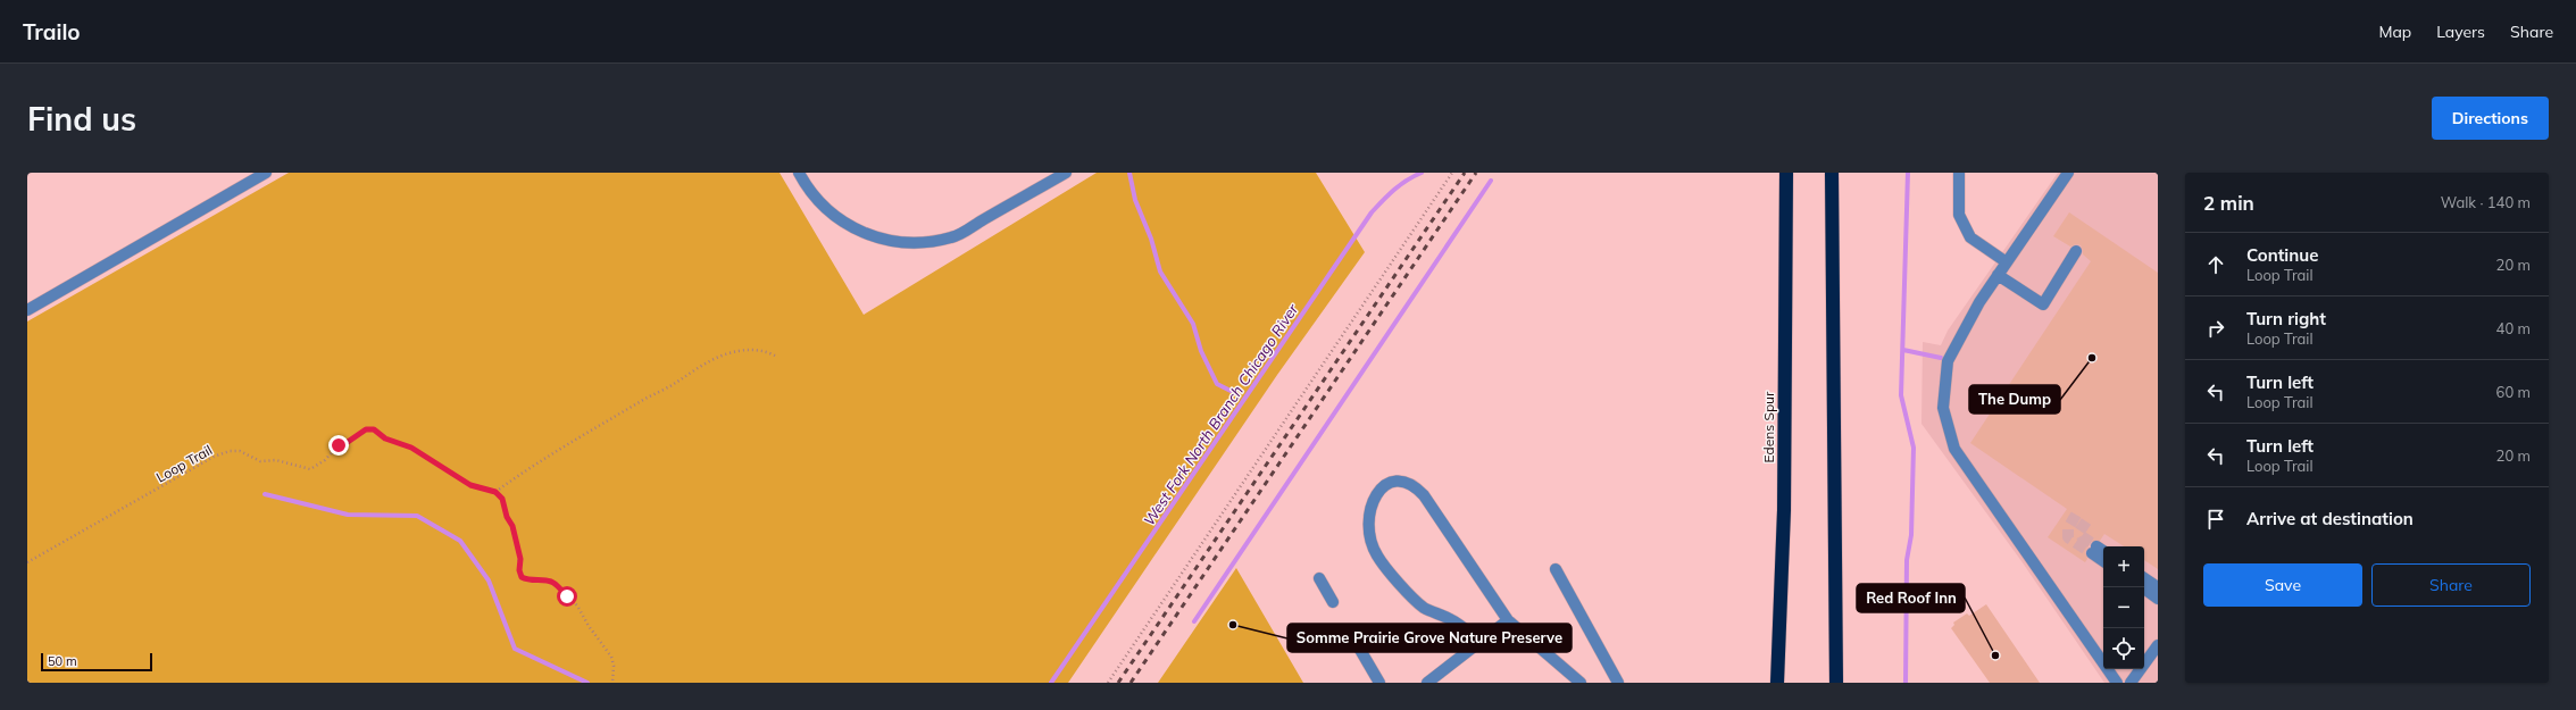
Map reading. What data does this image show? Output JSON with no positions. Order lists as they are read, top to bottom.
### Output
{
  "streets": {
    "highway": ["Edens Spur"],
    "path": ["Loop Trail"]
  },
  "water": ["West Fork North Branch Chicago River"],
  "places": ["The Dump", "Somme Prairie Grove Nature Preserve", "Red Roof Inn"],
  "scale_bar": "50 m",
  "page": {
    "header": "Trailo",
    "nav": ["Map", "Layers", "Share"],
    "buttons": [
      "Directions",
      ["Save", "Share"]
    ],
    "title": "Find us",
    "heading": ["2 min", "Walk · 140 m"],
    "list": [
      ["Continue", "Loop Trail", "20 m"],
      ["Turn right", "Loop Trail", "40 m"],
      ["Turn left", "Loop Trail", "60 m"],
      ["Turn left", "Loop Trail", "20 m"],
      "Arrive at destination"
    ],
    "map_buttons": ["+", "−"],
    "scale": "50 m"
  }
}
